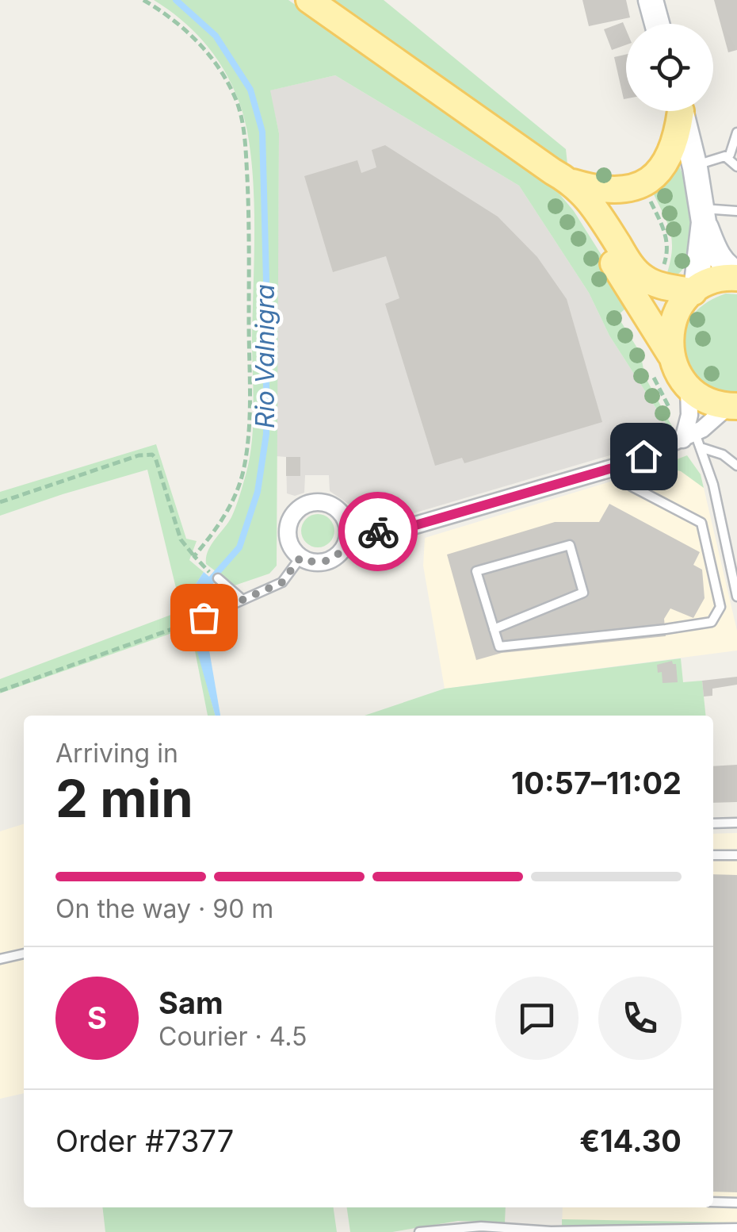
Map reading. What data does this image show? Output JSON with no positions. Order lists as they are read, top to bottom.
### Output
{
  "water": ["Rio Valnigra"],
  "page": {
    "heading": ["2 min", "Arriving in", "10:57–11:02"],
    "panel": [
      "Sam",
      "Courier · 4.5",
      "Order #7377",
      "€14.30"
    ],
    "bar": "On the way · 90 m",
    "round": "S"
  }
}
